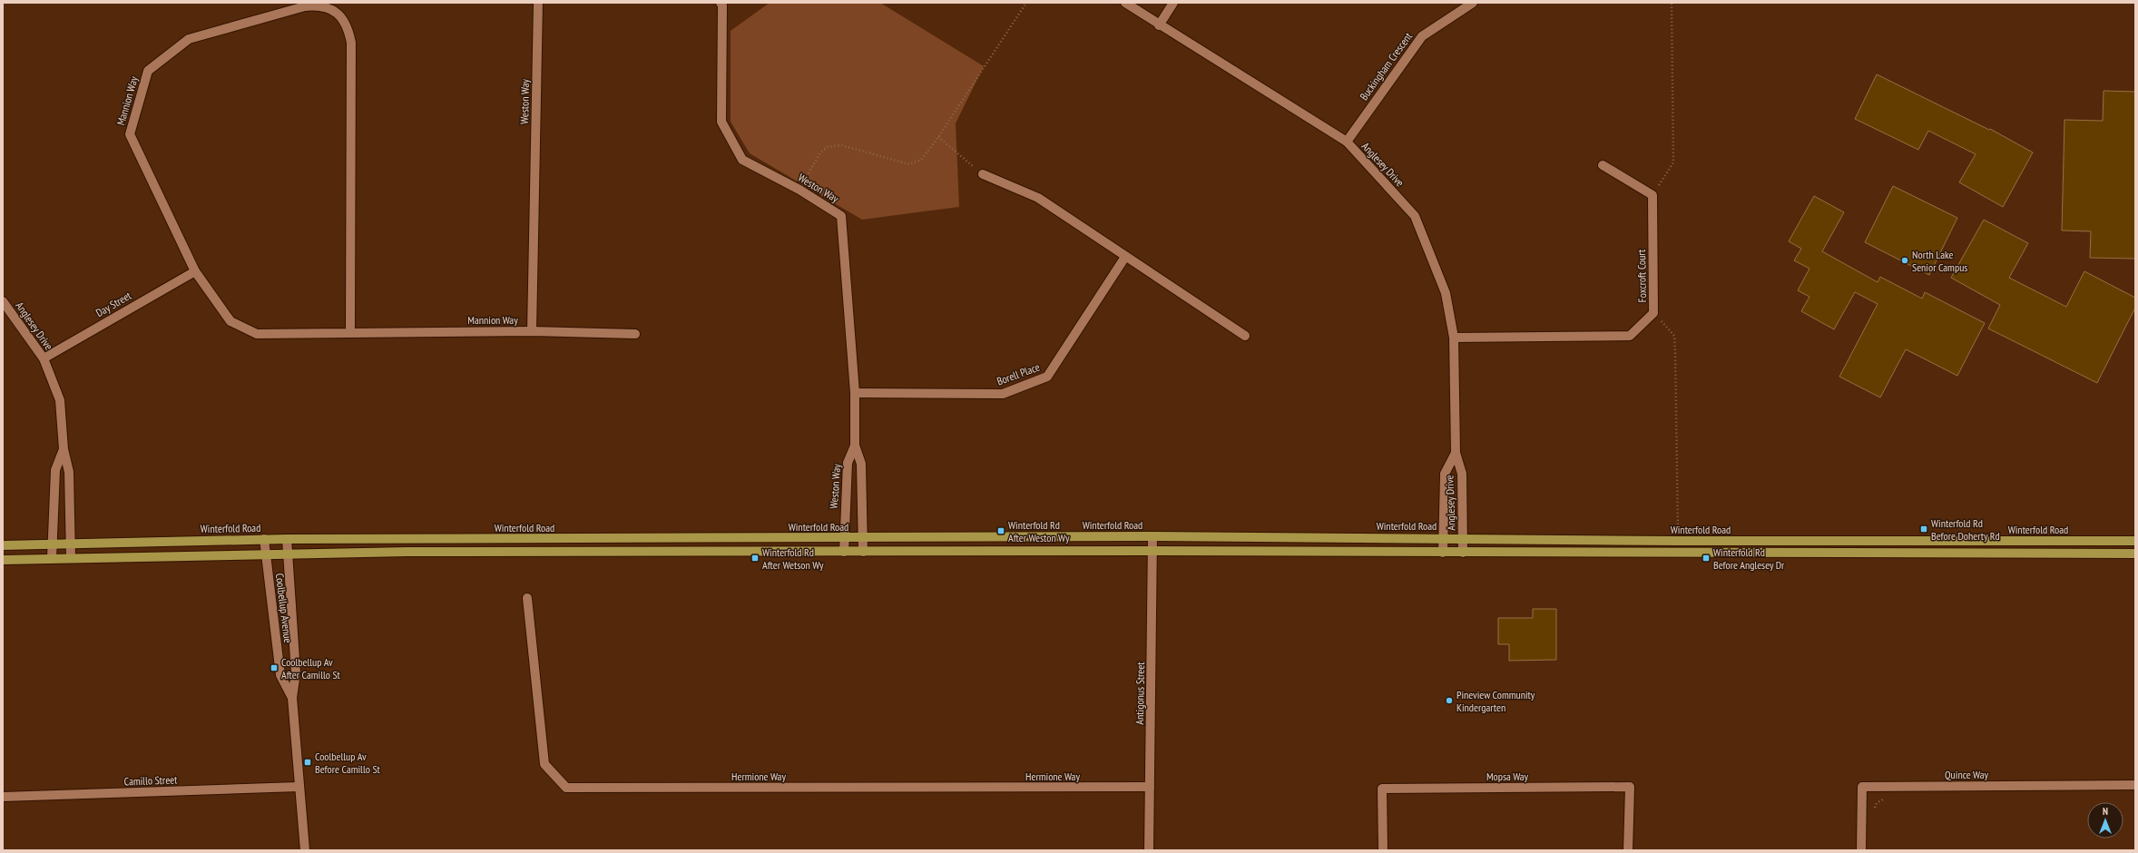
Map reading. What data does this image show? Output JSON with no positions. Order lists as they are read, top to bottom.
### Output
{
  "streets": {
    "main road": ["Winterfold Road"],
    "street": [
      "Buckingham Crescent",
      "Mannion Way",
      "Weston Way",
      "Anglesey Drive",
      "Foxcroft Court",
      "Day Street",
      "Borell Place",
      "Coolbellup Avenue",
      "Antigonus Street",
      "Quince Way",
      "Hermione Way",
      "Mopsa Way",
      "Camillo Street"
    ]
  },
  "crossings": [
    ["Buckingham Crescent", "Anglesey Drive"],
    ["Mannion Way", "Weston Way"],
    ["Mannion Way", "Day Street"],
    ["Weston Way", "Borell Place"],
    ["Weston Way", "Winterfold Road"],
    ["Anglesey Drive", "Foxcroft Court"],
    ["Anglesey Drive", "Day Street"],
    ["Anglesey Drive", "Winterfold Road"],
    ["Winterfold Road", "Coolbellup Avenue"],
    ["Winterfold Road", "Antigonus Street"],
    ["Coolbellup Avenue", "Camillo Street"],
    ["Antigonus Street", "Hermione Way"]
  ],
  "places": {
    "other": ["North Lake Senior Campus", "Pineview Community Kindergarten"],
    "transit": [
      "Winterfold Rd Before Doherty Rd",
      "Winterfold Rd After Weston Wy",
      "Winterfold Rd After Wetson Wy",
      "Winterfold Rd Before Anglesey Dr",
      "Coolbellup Av After Camillo St",
      "Coolbellup Av Before Camillo St"
    ]
  },
  "north": "top"
}
